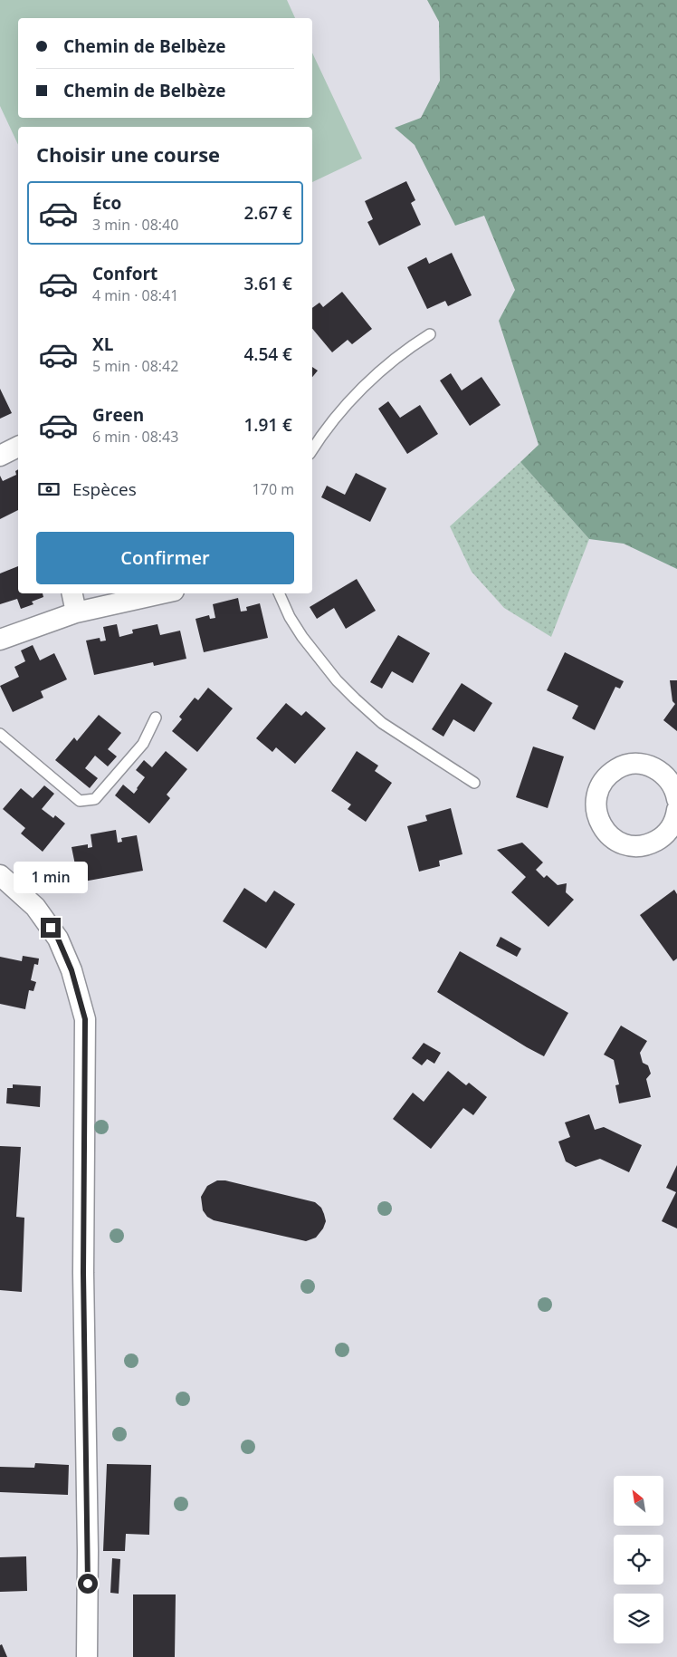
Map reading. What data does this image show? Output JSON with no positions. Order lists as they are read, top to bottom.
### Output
{
  "north": "top left",
  "page": {
    "banner": ["Chemin de Belbèze", "Chemin de Belbèze"],
    "heading": "Choisir une course",
    "list": [
      {
        "name": "Éco",
        "note": "3 min · 08:40",
        "value": "2.67 €"
      },
      {
        "name": "Confort",
        "note": "4 min · 08:41",
        "value": "3.61 €"
      },
      {
        "name": "XL",
        "note": "5 min · 08:42",
        "value": "4.54 €"
      },
      {
        "name": "Green",
        "note": "6 min · 08:43",
        "value": "1.91 €"
      }
    ],
    "pay": ["Espèces", "170 m"],
    "buttons": "Confirmer",
    "bubble": "1 min"
  }
}
